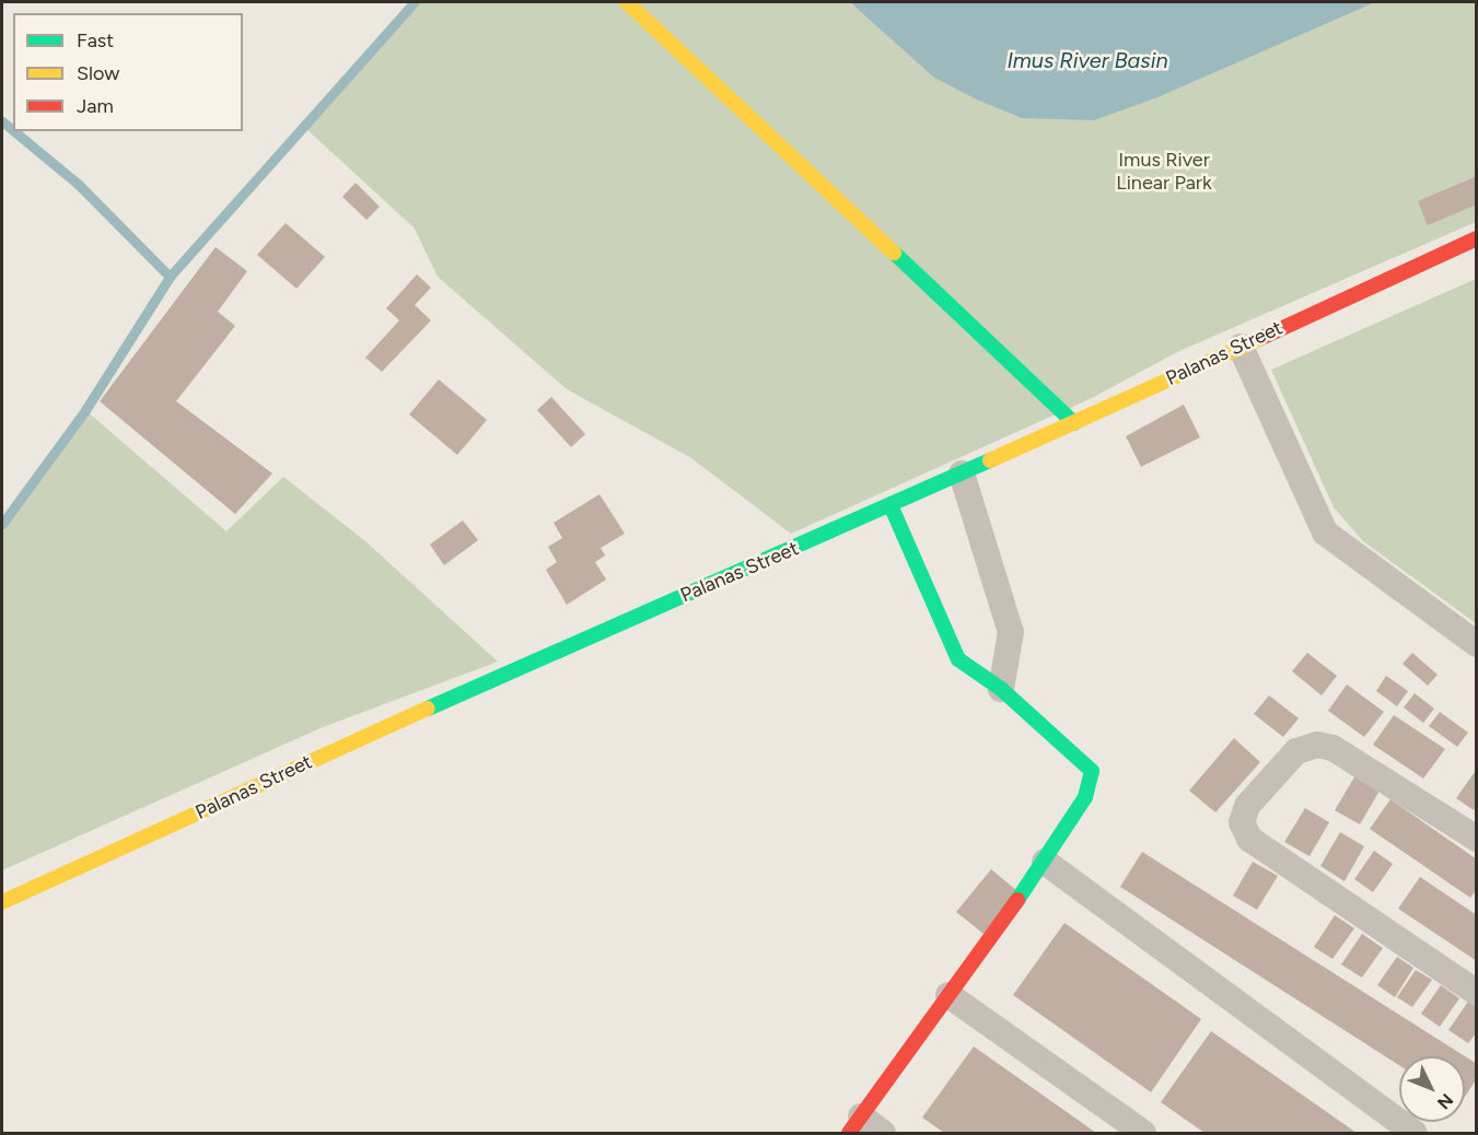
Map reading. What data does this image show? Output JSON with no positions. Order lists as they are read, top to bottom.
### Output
{
  "streets": {
    "main road": ["Palanas Street"]
  },
  "water": ["Imus River Basin"],
  "parks": ["Imus River Linear Park"],
  "legend": ["Fast", "Slow", "Jam"],
  "north": "bottom right"
}
